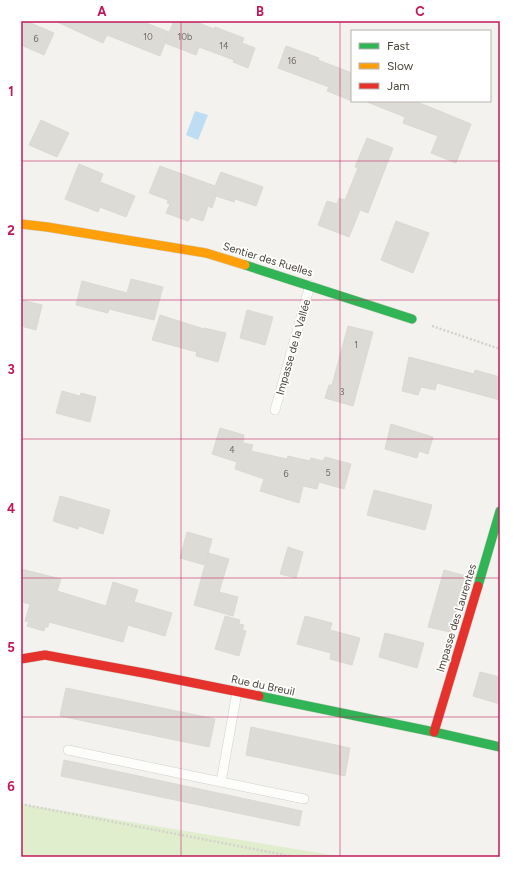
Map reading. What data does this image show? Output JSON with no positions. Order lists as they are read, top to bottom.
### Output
{
  "streets": {
    "street": ["Sentier des Ruelles", "Impasse des Laurentes", "Rue du Breuil"],
    "lane": ["Impasse de la Vallée"]
  },
  "crossings": [
    ["Sentier des Ruelles", "Impasse de la Vallée"],
    ["Impasse des Laurentes", "Rue du Breuil"]
  ],
  "house_numbers": [
    "10",
    "10b",
    "6",
    "14",
    "16",
    "1",
    "3",
    "4",
    "5",
    "6"
  ],
  "legend": ["Fast", "Slow", "Jam"],
  "grid": {
    "columns": ["A", "B", "C"],
    "rows": [
      "1",
      "2",
      "3",
      "4",
      "5",
      "6"
    ]
  }
}
